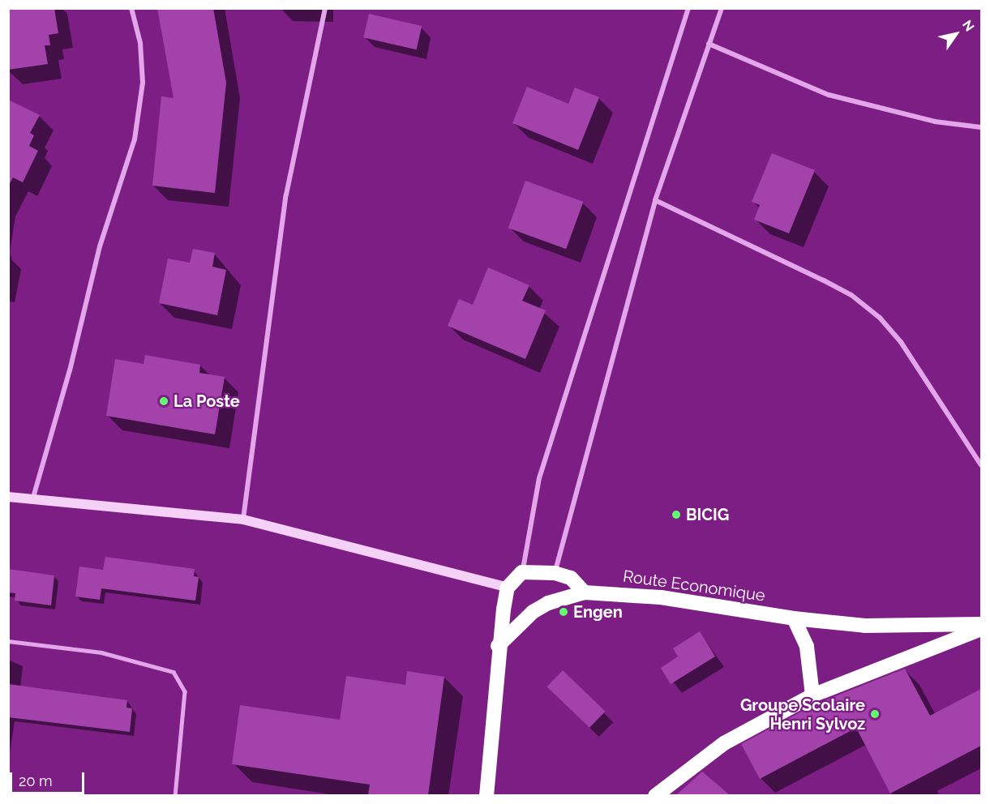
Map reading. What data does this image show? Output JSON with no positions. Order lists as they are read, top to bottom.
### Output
{
  "streets": {
    "highway": ["Route Economique"]
  },
  "places": [
    "La Poste",
    "BICIG",
    "Engen",
    "Groupe Scolaire Henri Sylvoz"
  ],
  "scale_bar": "20 m",
  "north": "top right"
}
